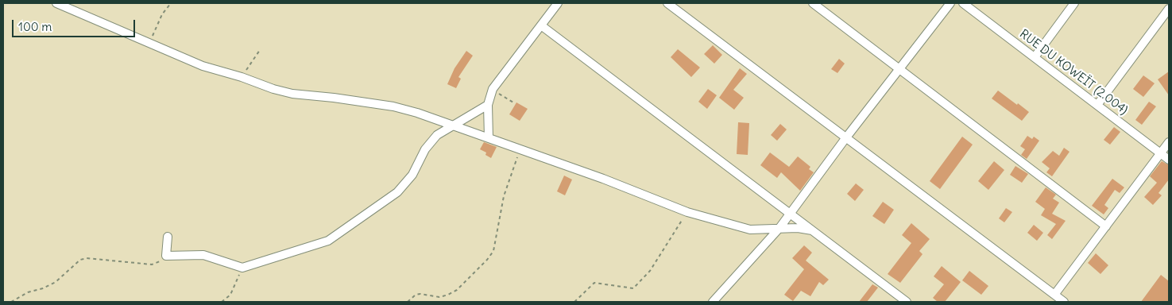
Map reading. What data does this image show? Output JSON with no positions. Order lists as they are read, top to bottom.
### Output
{
  "streets": {
    "street": ["RUE DU KOWEÏT (2.004)"]
  },
  "scale_bar": "100 m"
}
